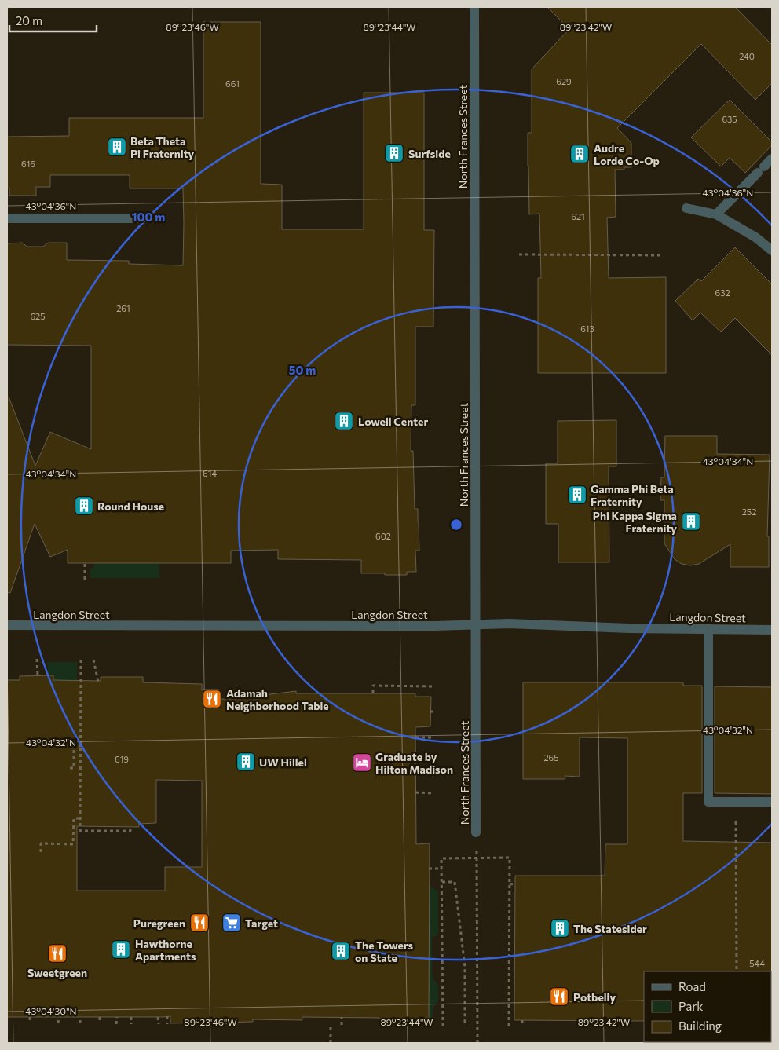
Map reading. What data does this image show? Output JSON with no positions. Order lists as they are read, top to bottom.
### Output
{
  "streets": {
    "street": ["North Frances Street", "Langdon Street"]
  },
  "crossings": [
    ["North Frances Street", "Langdon Street"]
  ],
  "places": {
    "building": [
      "Beta Theta Pi Fraternity",
      "Surfside",
      "Audre Lorde Co-Op",
      "Lowell Center",
      "Gamma Phi Beta Fraternity",
      "Round House",
      "Phi Kappa Sigma Fraternity",
      "UW Hillel",
      "The Statesider",
      "Hawthorne Apartments",
      "The Towers on State"
    ],
    "restaurant": [
      "Adamah Neighborhood Table",
      "Puregreen",
      "Sweetgreen",
      "Potbelly"
    ],
    "hotel": ["Graduate by Hilton Madison"],
    "supermarket": ["Target"]
  },
  "house_numbers": [
    "240",
    "629",
    "661",
    "635",
    "616",
    "621",
    "632",
    "261",
    "625",
    "613",
    "614",
    "252",
    "602",
    "265",
    "619",
    "544"
  ],
  "legend": ["Road", "Park", "Building"],
  "scale_bar": "20 m",
  "coordinates": [
    "89°23'46\"W",
    "89°23'44\"W",
    "89°23'42\"W",
    "43°04'36\"N",
    "43°04'34\"N",
    "43°04'32\"N",
    "43°04'30\"N"
  ],
  "rings": ["100 m", "50 m"]
}
